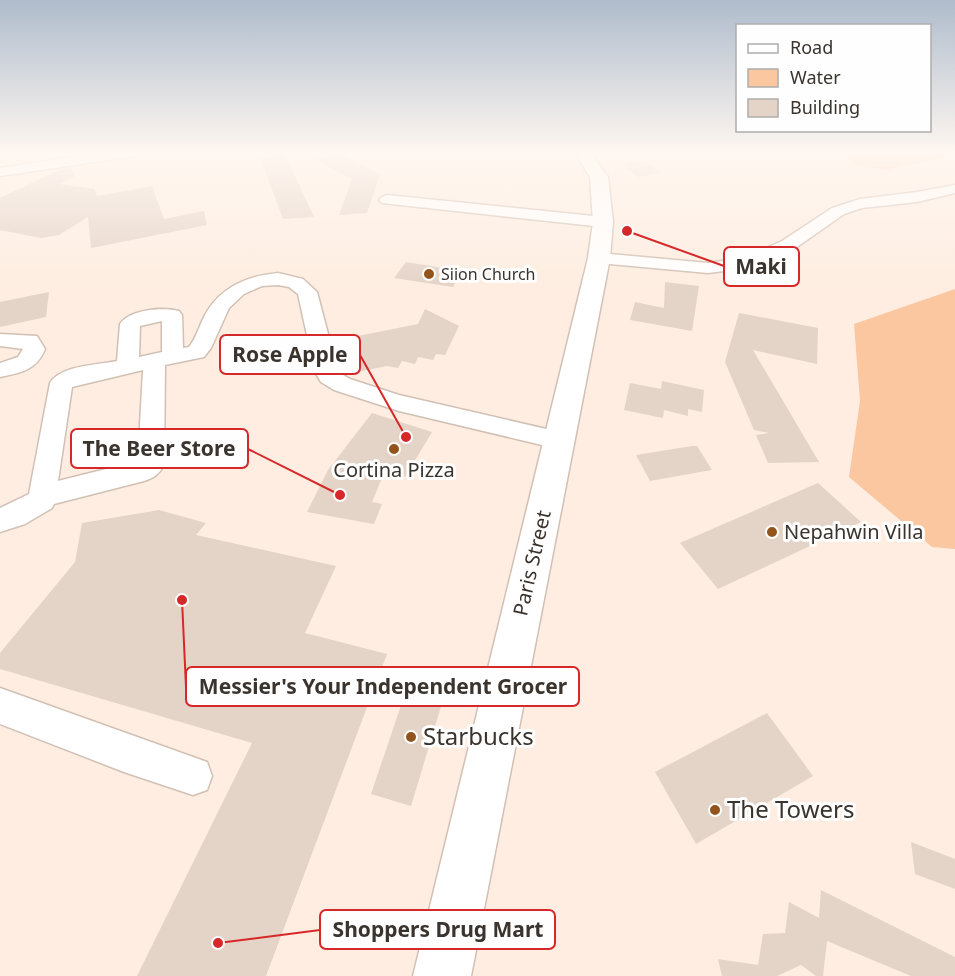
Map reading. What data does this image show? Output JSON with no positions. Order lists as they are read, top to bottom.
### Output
{
  "streets": {
    "main road": ["Paris Street"]
  },
  "places": [
    "Maki",
    "Siion Church",
    "Rose Apple",
    "Cortina Pizza",
    "The Beer Store",
    "Nepahwin Villa",
    "Messier's Your Independent Grocer",
    "Starbucks",
    "The Towers",
    "Shoppers Drug Mart"
  ],
  "legend": ["Road", "Water", "Building"]
}
